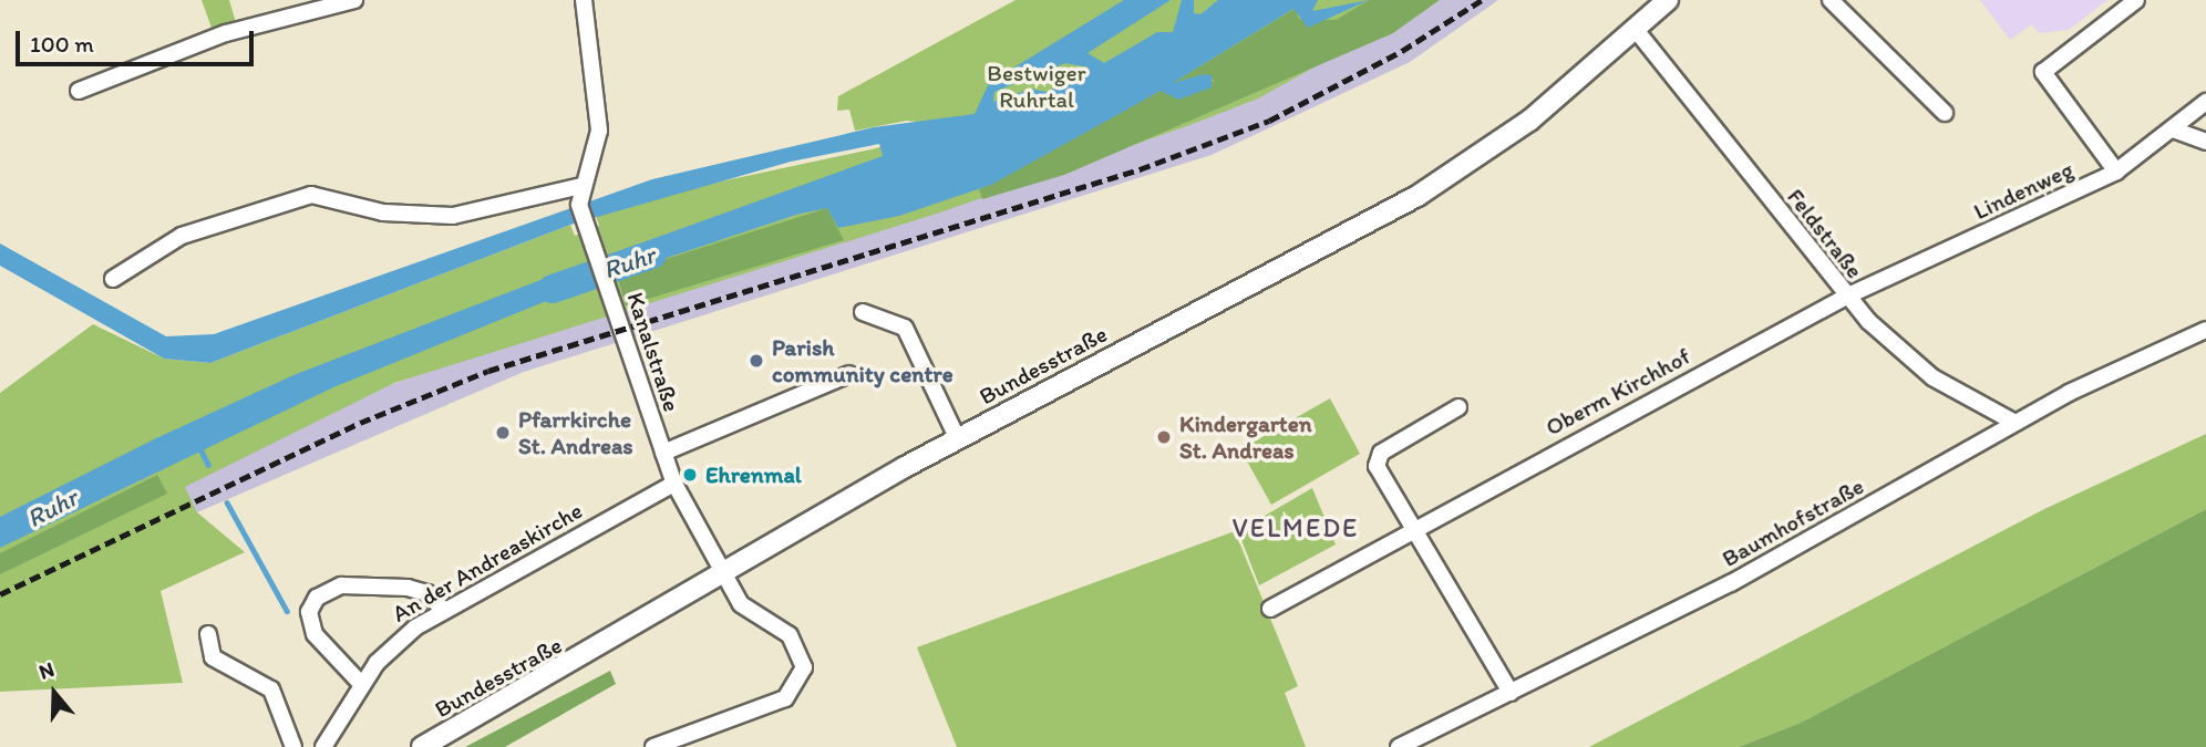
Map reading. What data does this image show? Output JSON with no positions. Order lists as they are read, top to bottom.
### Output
{
  "streets": {
    "main road": ["Bundesstraße"],
    "street": [
      "Lindenweg",
      "Feldstraße",
      "Kanalstraße",
      "Oberm Kirchhof",
      "Baumhofstraße",
      "An der Andreaskirche"
    ]
  },
  "crossings": [
    ["Lindenweg", "Feldstraße"],
    ["Lindenweg", "Oberm Kirchhof"],
    ["Feldstraße", "Bundesstraße"],
    ["Feldstraße", "Oberm Kirchhof"],
    ["Feldstraße", "Baumhofstraße"],
    ["Kanalstraße", "Bundesstraße"],
    ["Kanalstraße", "An der Andreaskirche"]
  ],
  "districts": ["VELMEDE"],
  "water": ["Ruhr"],
  "parks": ["Bestwiger Ruhrtal"],
  "places": [
    "Parish community centre",
    "Pfarrkirche St. Andreas",
    "Kindergarten St. Andreas",
    "Ehrenmal"
  ],
  "scale_bar": "100 m",
  "north": "top"
}
